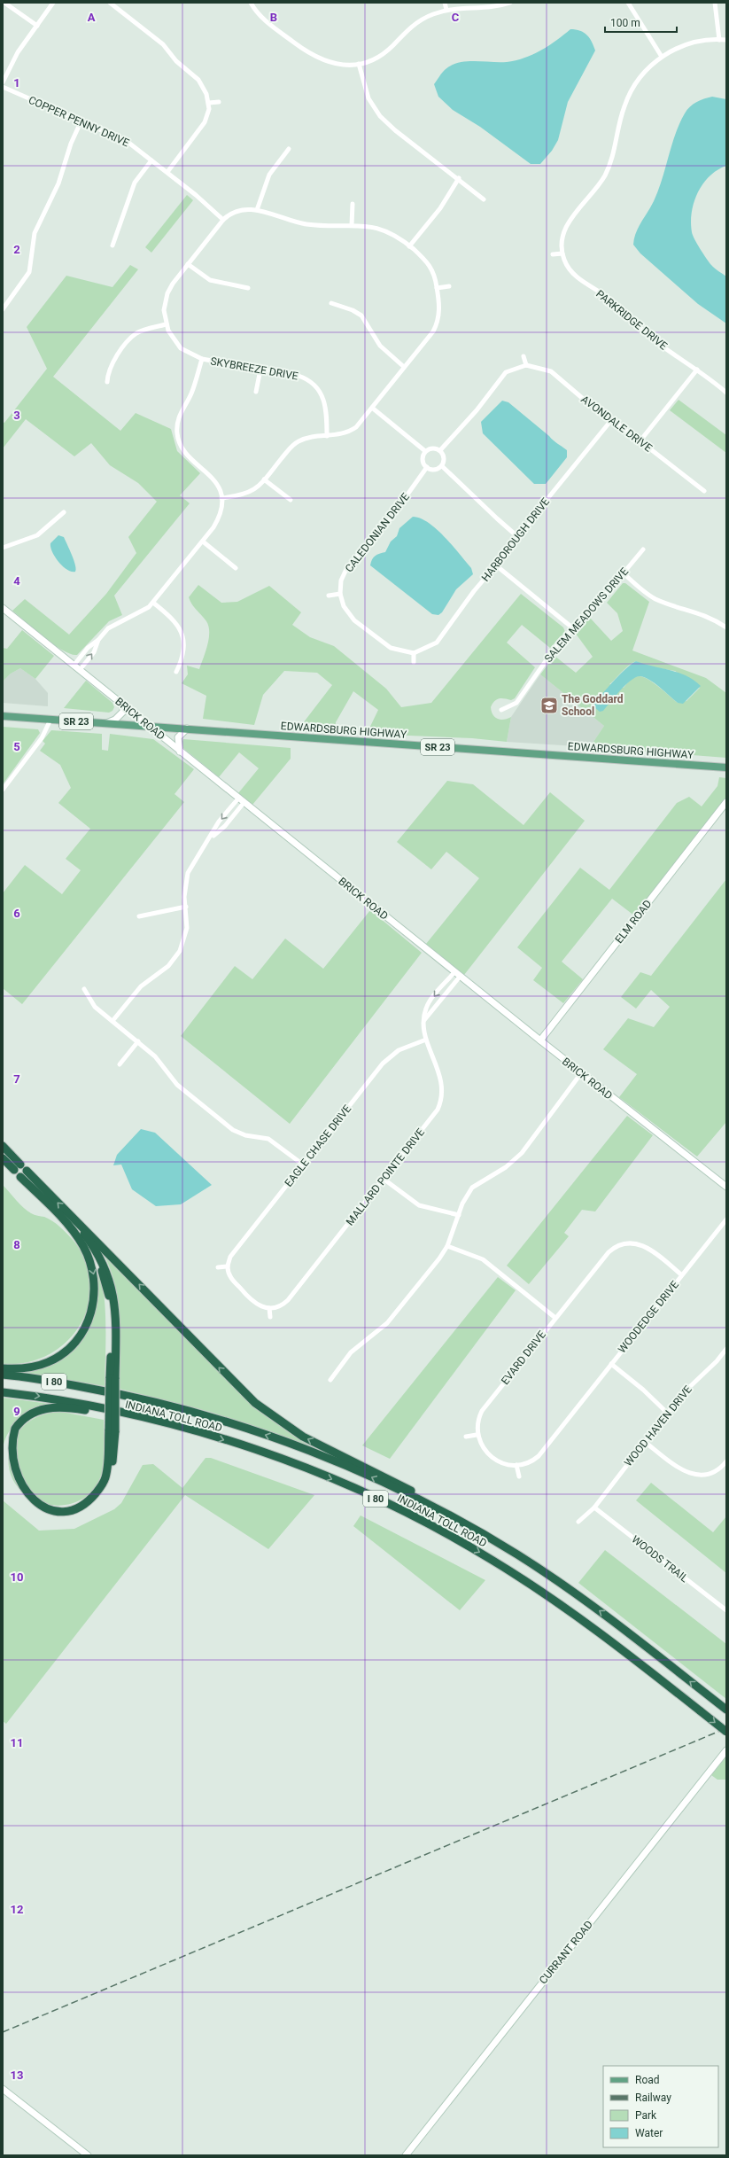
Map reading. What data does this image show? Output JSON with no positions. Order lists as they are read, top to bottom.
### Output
{
  "streets": {
    "highway": ["I 80", "INDIANA TOLL ROAD"],
    "main road": ["SR 23", "EDWARDSBURG HIGHWAY"],
    "street": [
      "COPPER PENNY DRIVE",
      "PARKRIDGE DRIVE",
      "SKYBREEZE DRIVE",
      "AVONDALE DRIVE",
      "CALEDONIAN DRIVE",
      "HARBOROUGH DRIVE",
      "SALEM MEADOWS DRIVE",
      "BRICK ROAD",
      "ELM ROAD",
      "EAGLE CHASE DRIVE",
      "MALLARD POINTE DRIVE",
      "WOODEDGE DRIVE",
      "EVARD DRIVE",
      "WOOD HAVEN DRIVE",
      "WOODS TRAIL",
      "CURRANT ROAD"
    ]
  },
  "crossings": [
    ["AVONDALE DRIVE", "HARBOROUGH DRIVE"],
    ["BRICK ROAD", "EDWARDSBURG HIGHWAY"],
    ["BRICK ROAD", "ELM ROAD"],
    ["BRICK ROAD", "MALLARD POINTE DRIVE"],
    ["EAGLE CHASE DRIVE", "MALLARD POINTE DRIVE"],
    ["WOODEDGE DRIVE", "EVARD DRIVE"],
    ["WOOD HAVEN DRIVE", "WOODS TRAIL"]
  ],
  "places": {
    "school or university": ["The Goddard School"]
  },
  "legend": [
    "Road",
    "Railway",
    "Park",
    "Water"
  ],
  "scale_bar": "100 m",
  "grid": {
    "columns": ["A", "B", "C"],
    "rows": [
      "1",
      "2",
      "3",
      "4",
      "5",
      "6",
      "7",
      "8",
      "9",
      "10",
      "11",
      "12",
      "13"
    ]
  }
}
